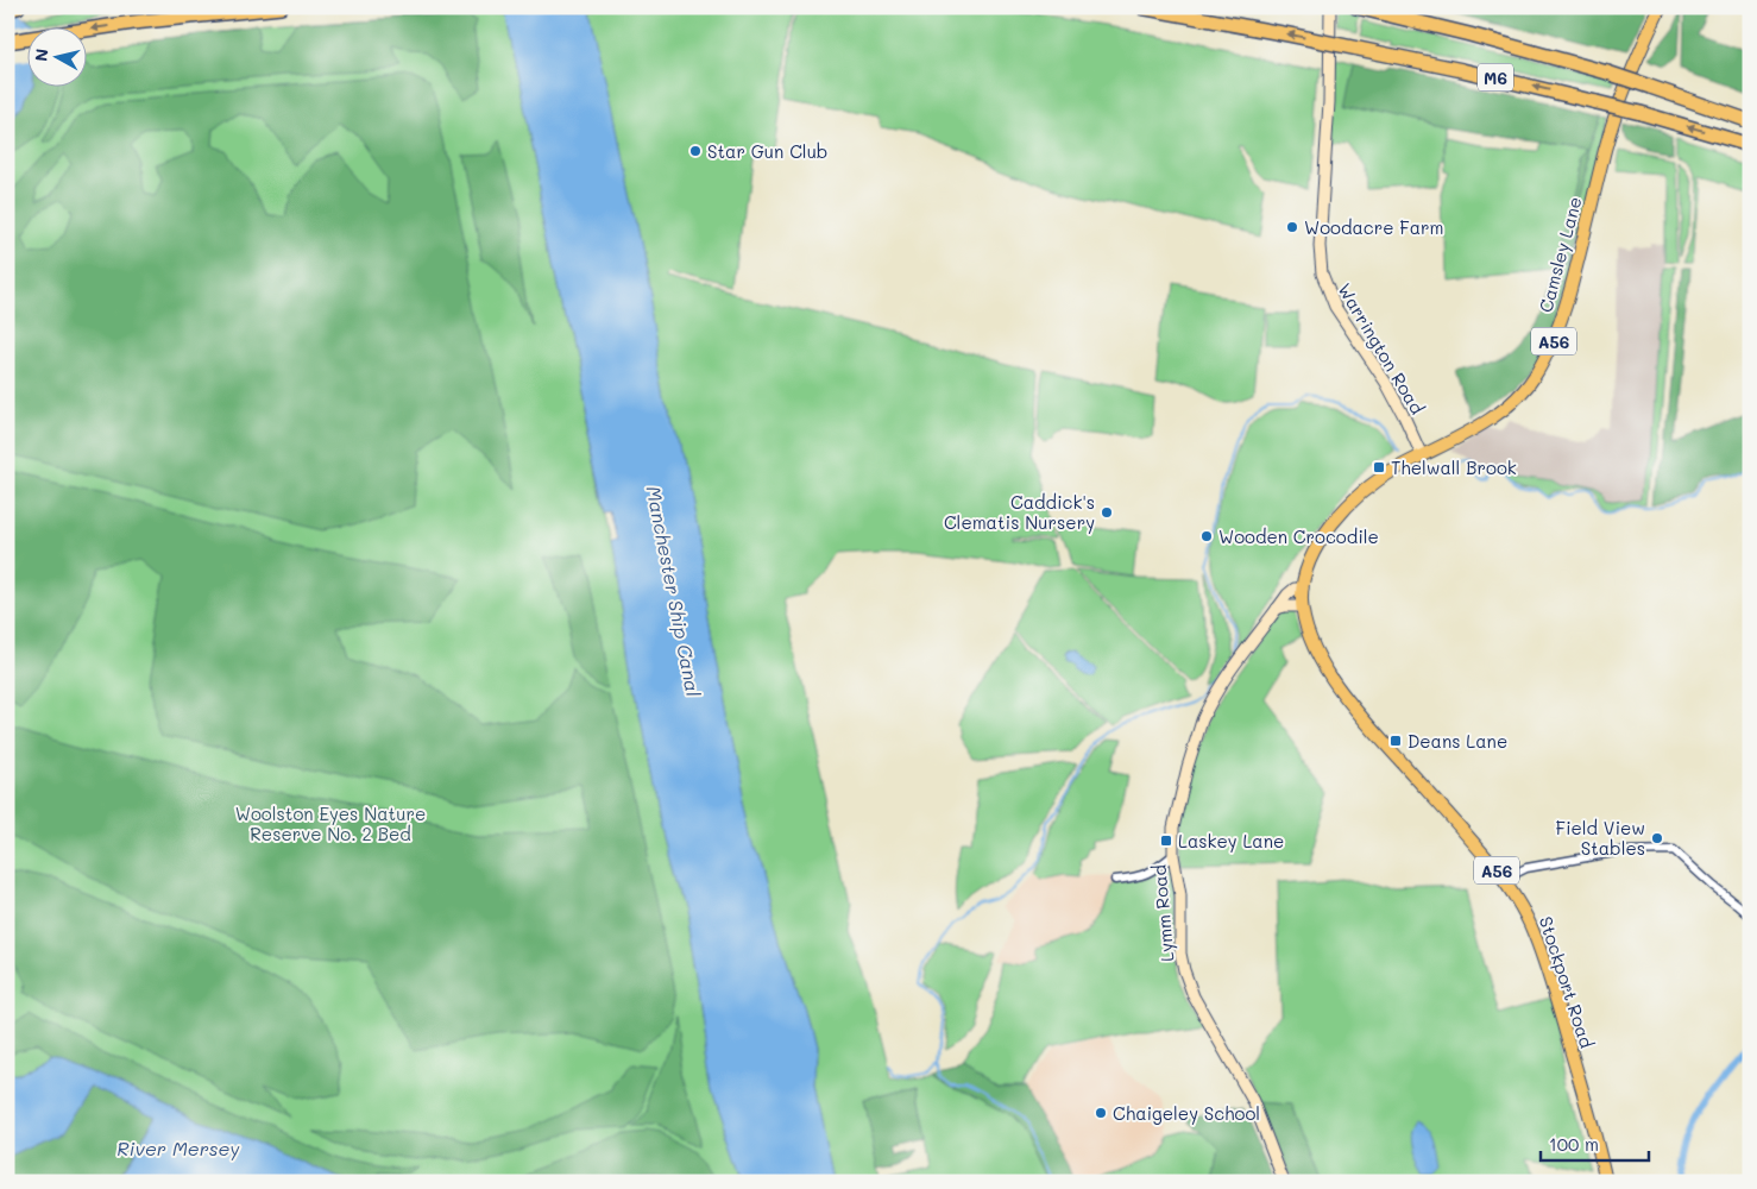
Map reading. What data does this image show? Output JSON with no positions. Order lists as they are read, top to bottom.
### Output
{
  "streets": {
    "highway": ["M6"],
    "main road": [
      "Camsley Lane",
      "A56",
      "Warrington Road",
      "Lymm Road",
      "Stockport Road"
    ]
  },
  "crossings": [
    ["Camsley Lane", "Warrington Road"],
    ["Camsley Lane", "Stockport Road"],
    ["Warrington Road", "Stockport Road"],
    ["Lymm Road", "Stockport Road"]
  ],
  "water": ["Manchester Ship Canal", "River Mersey"],
  "parks": ["Woolston Eyes Nature Reserve No. 2 Bed"],
  "places": {
    "other": [
      "Star Gun Club",
      "Woodacre Farm",
      "Caddick's Clematis Nursery",
      "Wooden Crocodile",
      "Field View Stables",
      "Chaigeley School"
    ],
    "transit": ["Thelwall Brook", "Deans Lane", "Laskey Lane"]
  },
  "scale_bar": "100 m",
  "north": "left"
}
